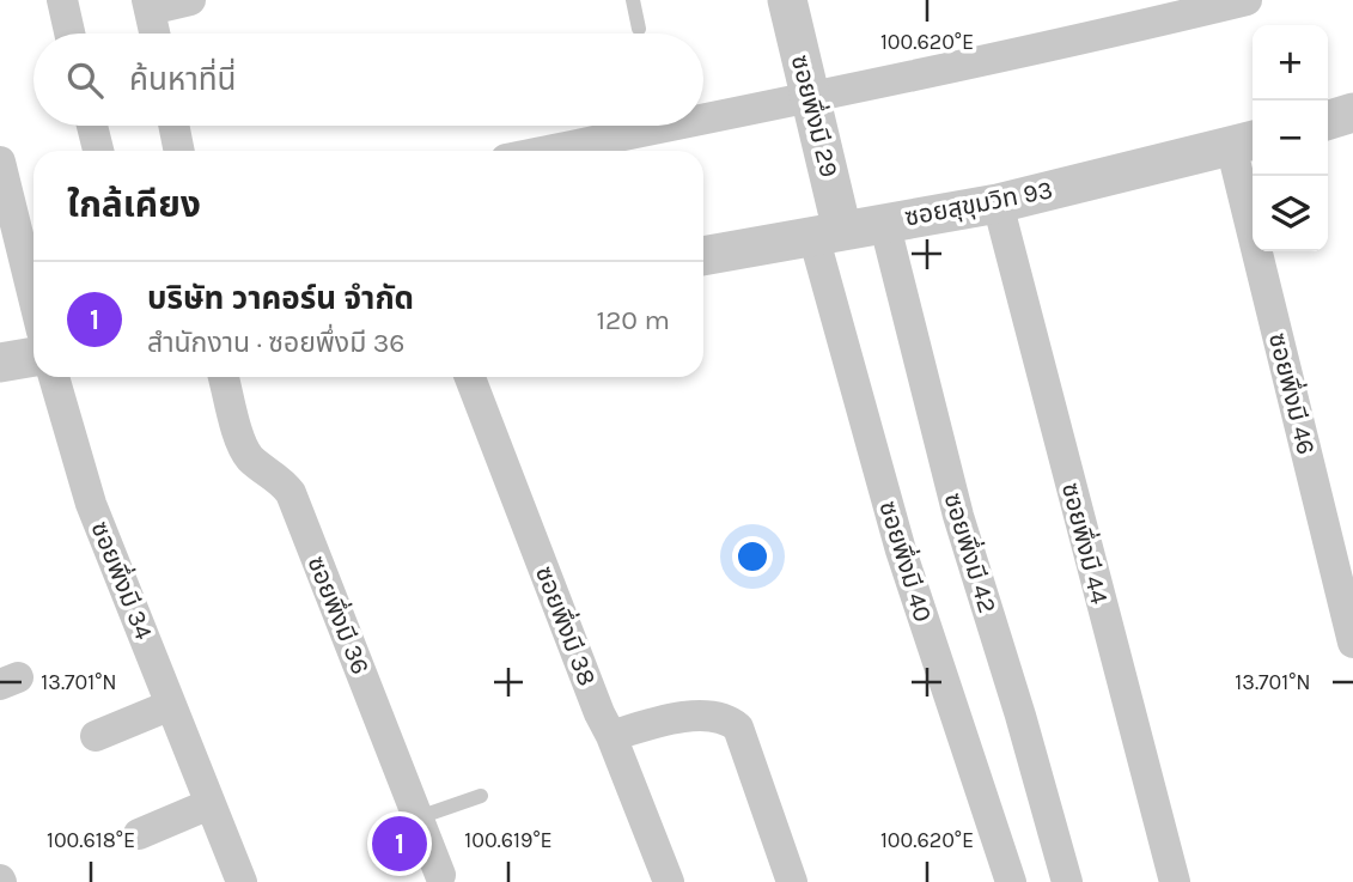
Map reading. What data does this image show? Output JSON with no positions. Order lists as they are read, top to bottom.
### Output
{
  "streets": {
    "street": [
      "ซอยพึ่งมี 29",
      "ซอยสุขุมวิท 93",
      "ซอยพึ่งมี 46",
      "ซอยพึ่งมี 44",
      "ซอยพึ่งมี 42",
      "ซอยพึ่งมี 40",
      "ซอยพึ่งมี 34",
      "ซอยพึ่งมี 36",
      "ซอยพึ่งมี 38"
    ]
  },
  "crossings": [
    ["ซอยพึ่งมี 29", "ซอยสุขุมวิท 93"],
    ["ซอยพึ่งมี 29", "ซอยพึ่งมี 40"],
    ["ซอยสุขุมวิท 93", "ซอยพึ่งมี 46"],
    ["ซอยสุขุมวิท 93", "ซอยพึ่งมี 44"],
    ["ซอยสุขุมวิท 93", "ซอยพึ่งมี 42"],
    ["ซอยสุขุมวิท 93", "ซอยพึ่งมี 40"]
  ],
  "page": {
    "map_buttons": ["+", "−"],
    "search": "ค้นหาที่นี่",
    "heading": "ใกล้เคียง",
    "list": [
      {
        "mark": "1",
        "name": "บริษัท วาคอร์น จำกัด",
        "note": "สำนักงาน · ซอยพึ่งมี 36",
        "value": "120 m"
      }
    ],
    "pins": "1"
  },
  "coordinates": [
    "100.620°E",
    "13.701°N",
    "100.618°E",
    "100.619°E"
  ]
}
